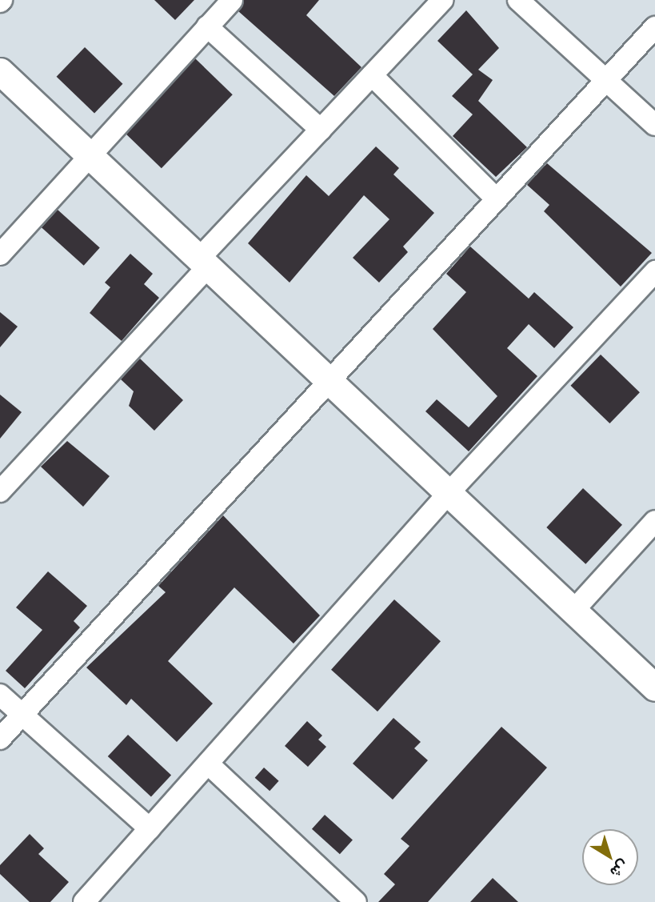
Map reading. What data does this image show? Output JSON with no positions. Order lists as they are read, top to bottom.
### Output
{
  "north": "bottom right"
}
